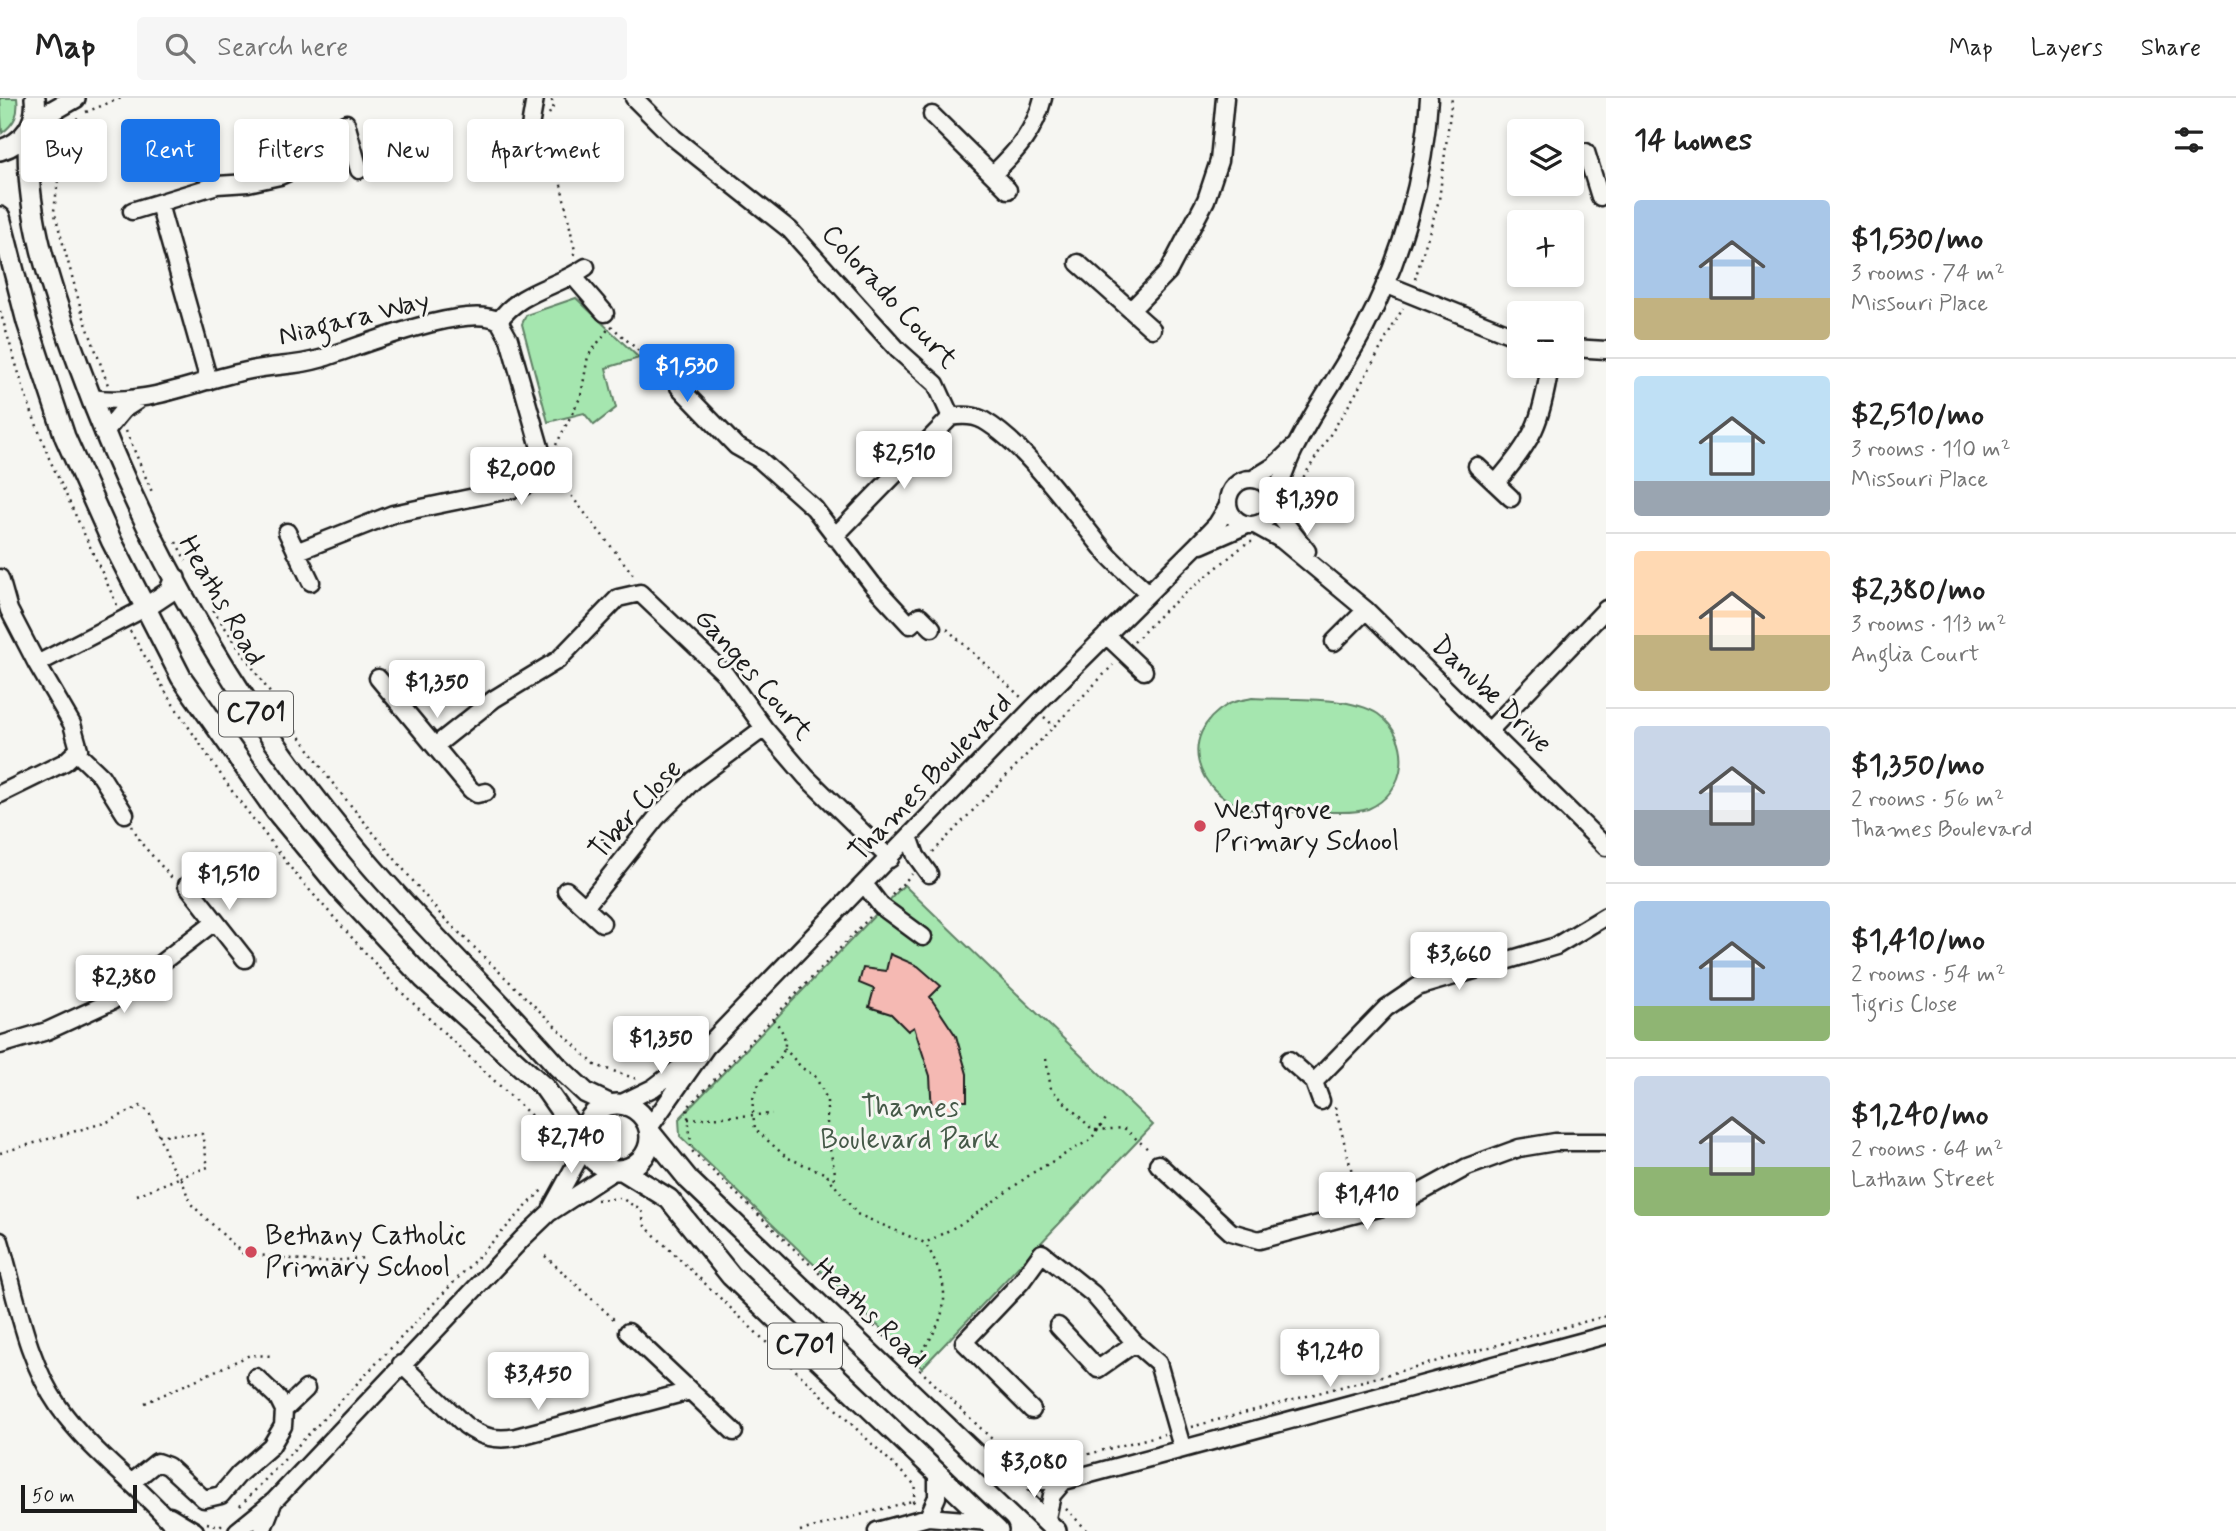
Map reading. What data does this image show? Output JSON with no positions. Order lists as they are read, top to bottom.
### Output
{
  "streets": {
    "main road": ["Heaths Road", "C701"],
    "street": [
      "Colorado Court",
      "Niagara Way",
      "Ganges Court",
      "Danube Drive",
      "Thames Boulevard",
      "Tiber Close"
    ]
  },
  "crossings": [
    ["Niagara Way", "Heaths Road"],
    ["Heaths Road", "C701"],
    ["Heaths Road", "Thames Boulevard"],
    ["Ganges Court", "Thames Boulevard"],
    ["Ganges Court", "Tiber Close"],
    ["Danube Drive", "Thames Boulevard"],
    ["C701", "Thames Boulevard"]
  ],
  "parks": ["Thames Boulevard Park"],
  "places": ["Westgrove Primary School", "Bethany Catholic Primary School"],
  "scale_bar": "50 m",
  "page": {
    "header": "Map",
    "search": "Search here",
    "nav": ["Map", "Layers", "Share"],
    "heading": "14 homes",
    "map_buttons": ["+", "−"],
    "chip": [
      "Buy",
      "Rent",
      "Filters",
      "New",
      "Apartment"
    ],
    "list": [
      {
        "name": "$1,530/mo",
        "note": "3 rooms · 74 m² · Missouri Place"
      },
      {
        "name": "$2,510/mo",
        "note": "3 rooms · 110 m² · Missouri Place"
      },
      {
        "name": "$2,380/mo",
        "note": "3 rooms · 113 m² · Anglia Court"
      },
      {
        "name": "$1,350/mo",
        "note": "2 rooms · 56 m² · Thames Boulevard"
      },
      {
        "name": "$1,410/mo",
        "note": "2 rooms · 54 m² · Tigris Close"
      },
      {
        "name": "$1,240/mo",
        "note": "2 rooms · 64 m² · Latham Street"
      }
    ],
    "price": [
      "$1,530",
      "$2,510",
      "$2,000",
      "$1,390",
      "$1,350",
      "$1,510",
      "$3,660",
      "$2,380",
      "$1,350",
      "$2,740",
      "$1,410",
      "$1,240",
      "$3,450",
      "$3,080"
    ],
    "scale": "50 m"
  }
}
